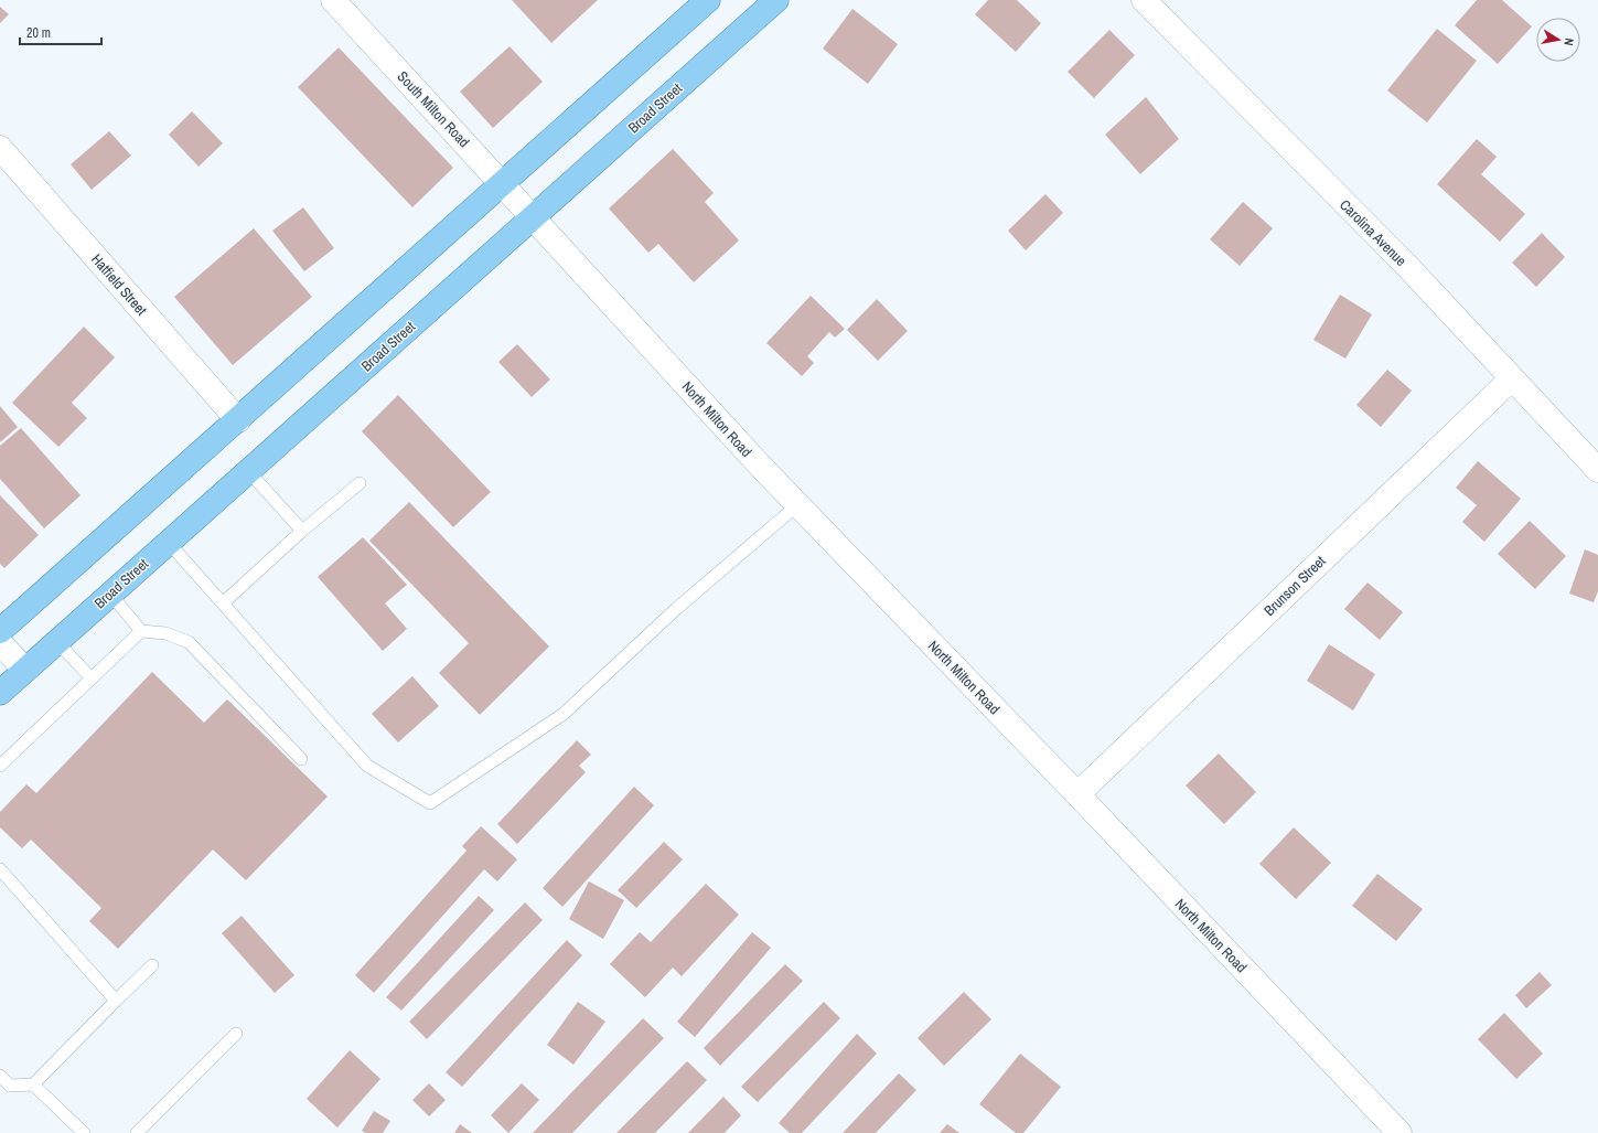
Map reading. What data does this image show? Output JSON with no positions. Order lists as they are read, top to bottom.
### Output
{
  "streets": {
    "main road": ["Broad Street"],
    "street": [
      "South Milton Road",
      "Carolina Avenue",
      "Hatfield Street",
      "North Milton Road",
      "Brunson Street"
    ]
  },
  "crossings": [
    ["Broad Street", "South Milton Road"],
    ["Broad Street", "North Milton Road"],
    ["South Milton Road", "North Milton Road"],
    ["Carolina Avenue", "Brunson Street"],
    ["North Milton Road", "Brunson Street"]
  ],
  "scale_bar": "20 m",
  "north": "right"
}
